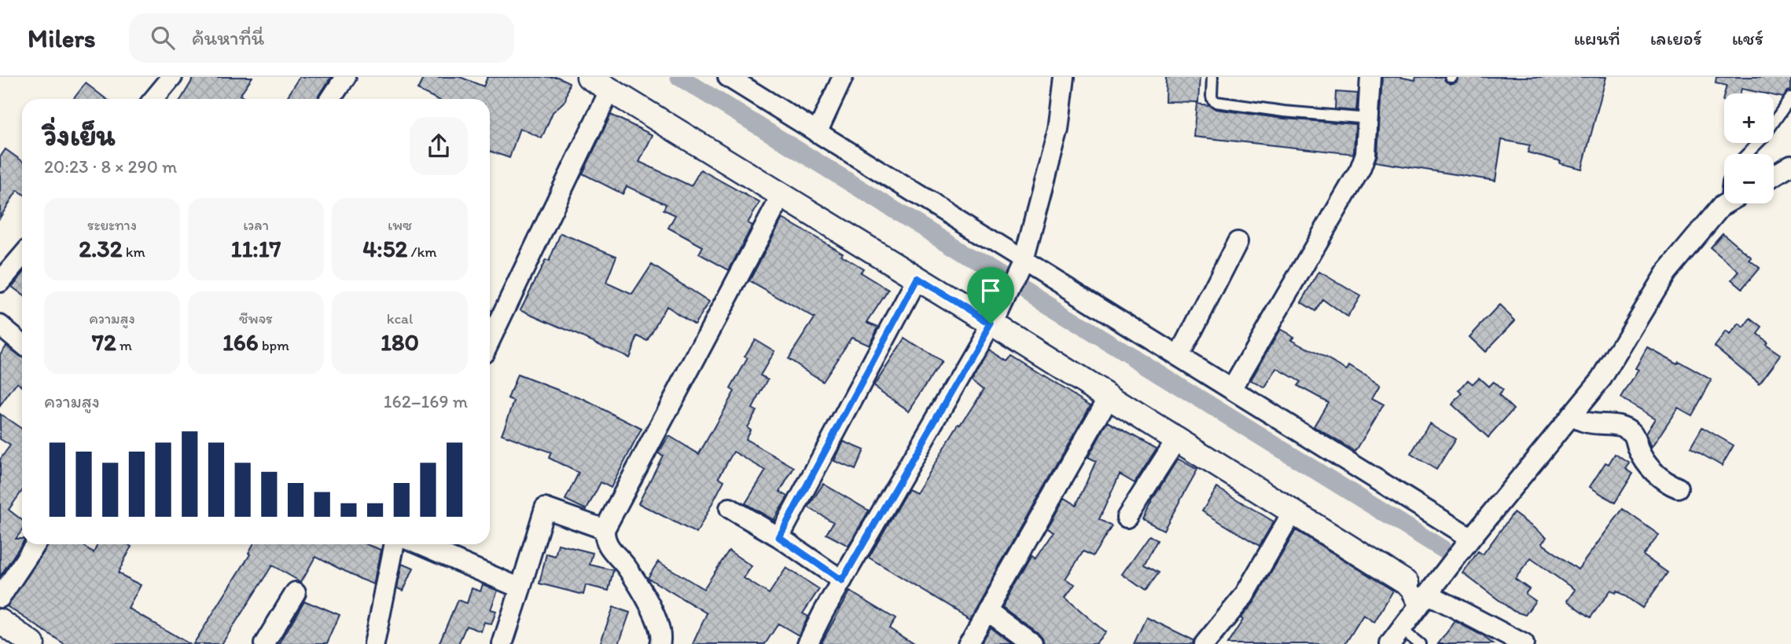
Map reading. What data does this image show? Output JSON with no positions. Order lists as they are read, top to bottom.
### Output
{
  "page": {
    "header": "Milers",
    "search": "ค้นหาที่นี่",
    "nav": ["แผนที่", "เลเยอร์", "แชร์"],
    "map_buttons": ["+", "−"],
    "heading": ["วิ่งเย็น", "20:23 · 8 × 290 m"],
    "stats": [
      ["ระยะทาง", "2.32 km"],
      ["เวลา", "11:17"],
      ["เพซ", "4:52 /km"],
      ["ความสูง", "72 m"],
      ["ชีพจร", "166 bpm"],
      ["kcal", "180"]
    ],
    "chart": ["ความสูง", "162–169 m"]
  }
}
